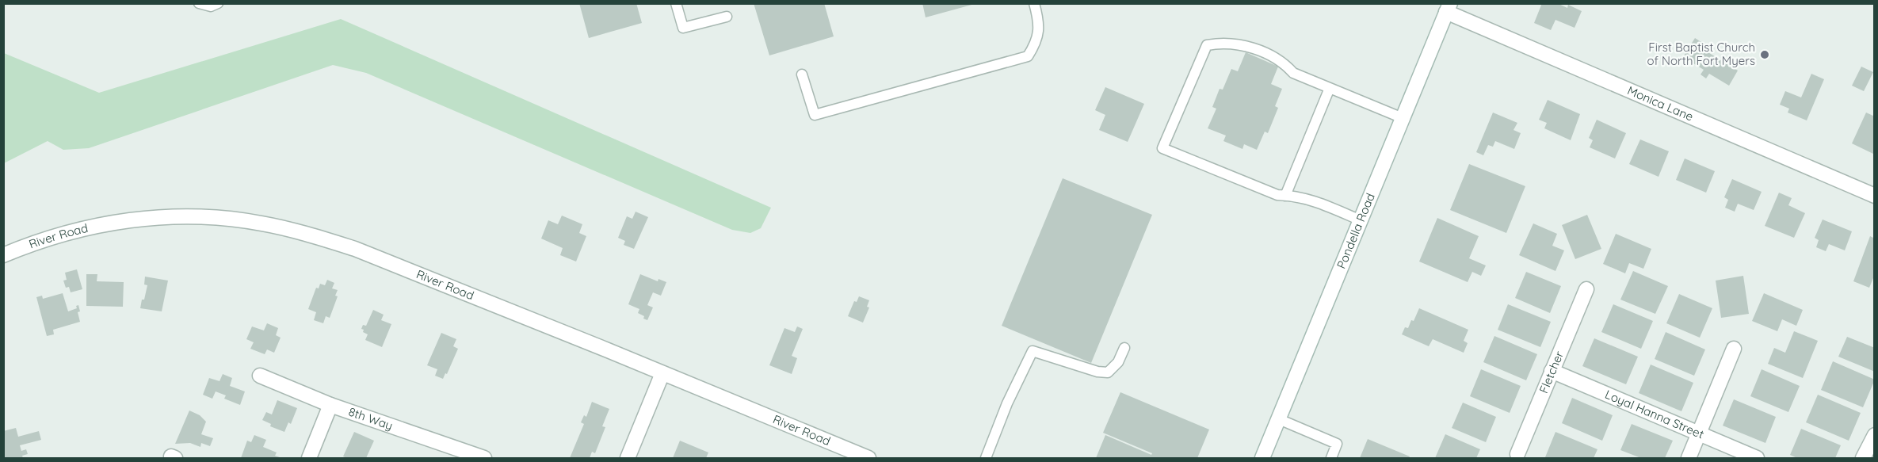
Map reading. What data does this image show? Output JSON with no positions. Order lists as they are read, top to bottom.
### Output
{
  "streets": {
    "street": [
      "Monica Lane",
      "Pondella Road",
      "River Road",
      "Fletcher",
      "Loyal Hanna Street",
      "8th Way"
    ]
  },
  "crossings": [
    ["Monica Lane", "Pondella Road"],
    ["Fletcher", "Loyal Hanna Street"]
  ],
  "places": ["First Baptist Church of North Fort Myers"]
}
